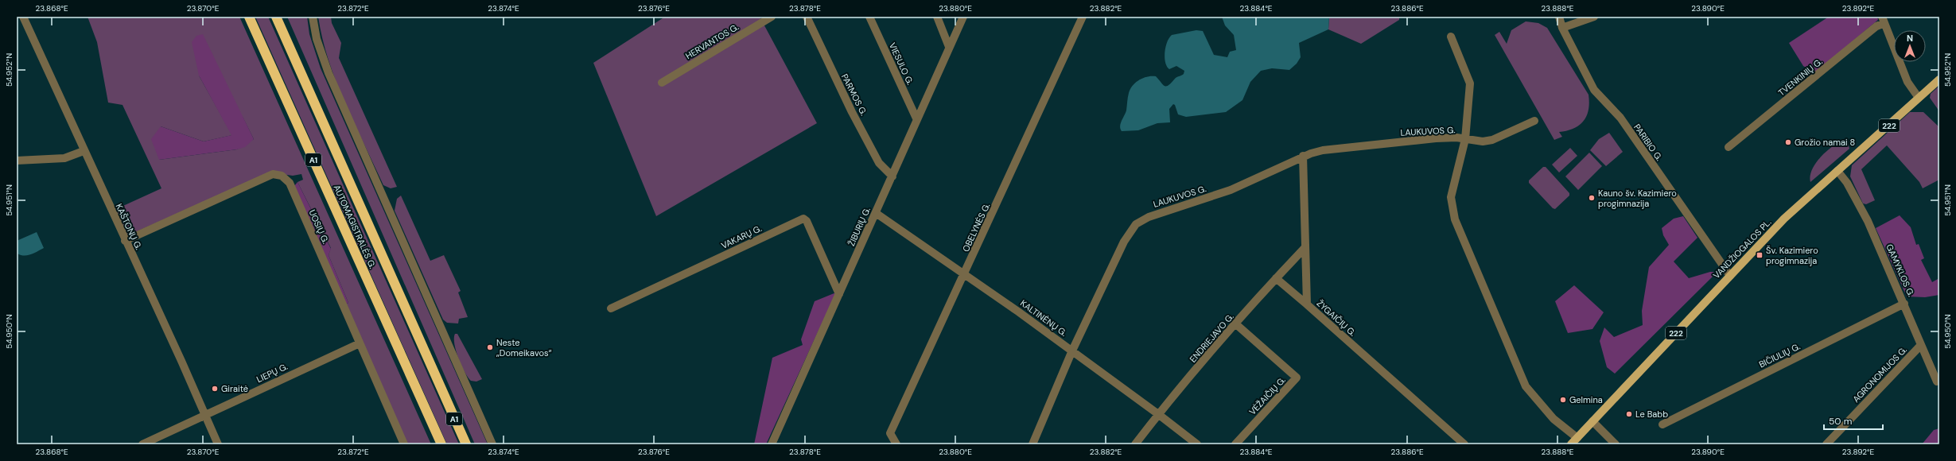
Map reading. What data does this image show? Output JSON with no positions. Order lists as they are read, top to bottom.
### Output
{
  "streets": {
    "highway": ["A1", "AUTOMAGISTRALĖS G."],
    "main road": ["222", "VANDŽIOGALOS PL."],
    "street": [
      "HERVANTOS G.",
      "VIESULO G.",
      "TVENKINIŲ G.",
      "PARMOS G.",
      "LAUKUVOS G.",
      "PARIBIO G.",
      "KAŠTONŲ G.",
      "UOSIŲ G.",
      "ŽIBURIŲ G.",
      "OBELYNĖS G.",
      "VAKARŲ G.",
      "GAMYKLOS G.",
      "KALTINĖNŲ G.",
      "ŽYGAIČIŲ G.",
      "ENDRIEJAVO G.",
      "BIČIULIŲ G.",
      "LIEPŲ G.",
      "AGRONOMIJOS G.",
      "VĖŽAIČIŲ G."
    ]
  },
  "crossings": [
    ["VIESULO G.", "ŽIBURIŲ G."],
    ["PARMOS G.", "ŽIBURIŲ G."],
    ["LAUKUVOS G.", "VANDŽIOGALOS PL."],
    ["LAUKUVOS G.", "KALTINĖNŲ G."],
    ["LAUKUVOS G.", "ŽYGAIČIŲ G."],
    ["PARIBIO G.", "VANDŽIOGALOS PL."],
    ["KAŠTONŲ G.", "UOSIŲ G."],
    ["KAŠTONŲ G.", "LIEPŲ G."],
    ["UOSIŲ G.", "LIEPŲ G."],
    ["ŽIBURIŲ G.", "VAKARŲ G."],
    ["ŽIBURIŲ G.", "KALTINĖNŲ G."],
    ["OBELYNĖS G.", "KALTINĖNŲ G."],
    ["VANDŽIOGALOS PL.", "GAMYKLOS G."],
    ["GAMYKLOS G.", "BIČIULIŲ G."],
    ["GAMYKLOS G.", "AGRONOMIJOS G."],
    ["KALTINĖNŲ G.", "ENDRIEJAVO G."],
    ["ŽYGAIČIŲ G.", "ENDRIEJAVO G."],
    ["ENDRIEJAVO G.", "VĖŽAIČIŲ G."]
  ],
  "places": {
    "other": [
      "Grožio namai 8",
      "Kauno šv. Kazimiero progimnazija",
      "Neste „Domeikavos“",
      "Giraitė",
      "Gelmina",
      "Le Babb"
    ],
    "transit": ["Šv. Kazimiero progimnazija"]
  },
  "scale_bar": "50 m",
  "north": "top",
  "coordinates": [
    "23.868°E",
    "23.870°E",
    "23.872°E",
    "23.874°E",
    "23.876°E",
    "23.878°E",
    "23.880°E",
    "23.882°E",
    "23.884°E",
    "23.886°E",
    "23.888°E",
    "23.890°E",
    "23.892°E",
    "54.952°N",
    "54.951°N",
    "54.950°N"
  ]
}
